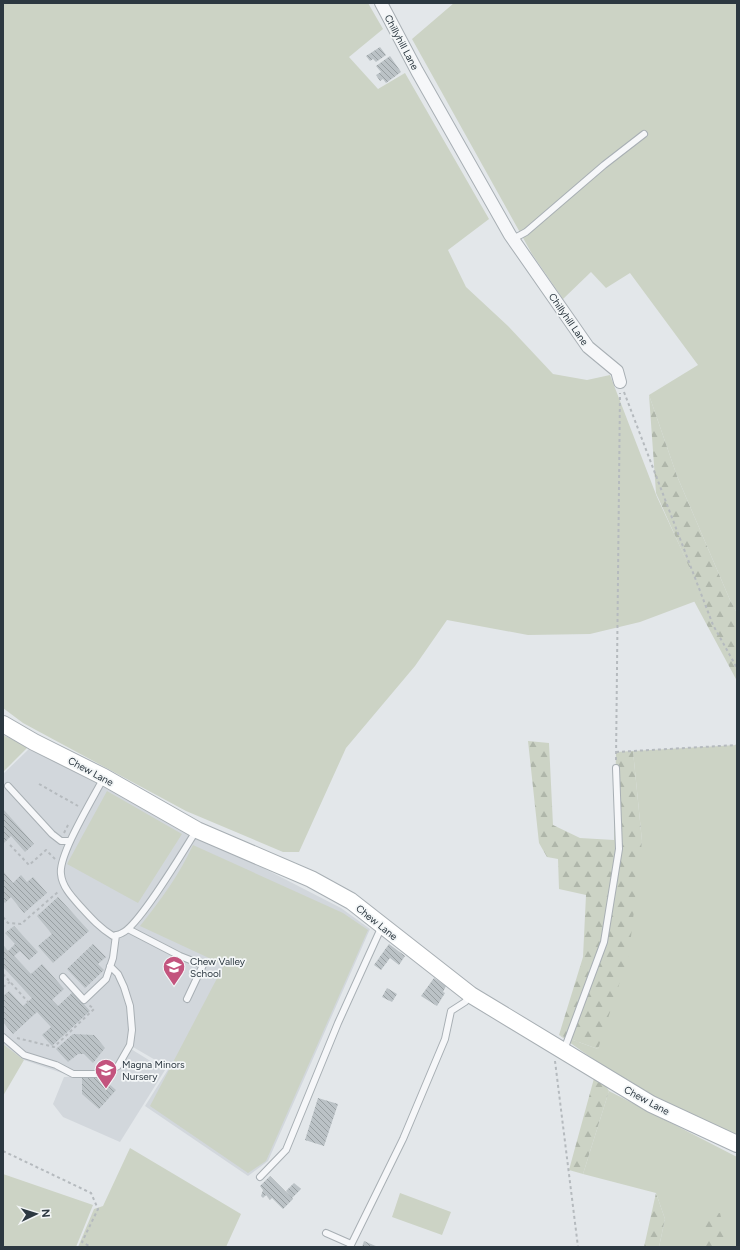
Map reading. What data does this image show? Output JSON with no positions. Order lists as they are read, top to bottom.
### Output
{
  "streets": {
    "main road": ["Chew Lane"],
    "street": ["Chillyhill Lane"]
  },
  "places": {
    "school or university": ["Chew Valley School", "Magna Minors Nursery"]
  },
  "north": "right"
}
